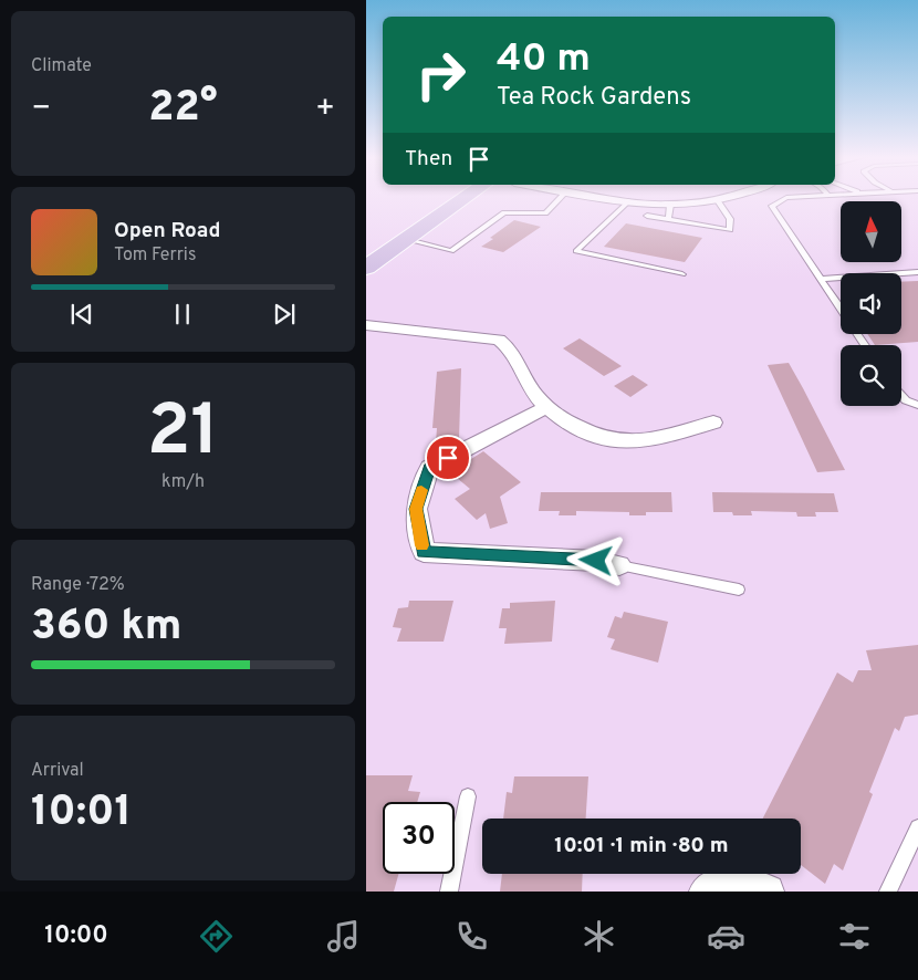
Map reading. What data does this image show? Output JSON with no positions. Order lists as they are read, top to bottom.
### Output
{
  "north": "top",
  "page": {
    "tile": [
      "Climate",
      ["21", "km/h"],
      ["Range · 72%", "360 km"],
      ["Arrival", "10:01"]
    ],
    "turn": ["40 m", "Tea Rock Gardens"],
    "heat": ["−", "22°", "+"],
    "then": "Then",
    "song": ["Open Road", "Tom Ferris"],
    "limit": "30",
    "trip": "10:01 · 1 min · 80 m",
    "tabs": "10:00"
  }
}
